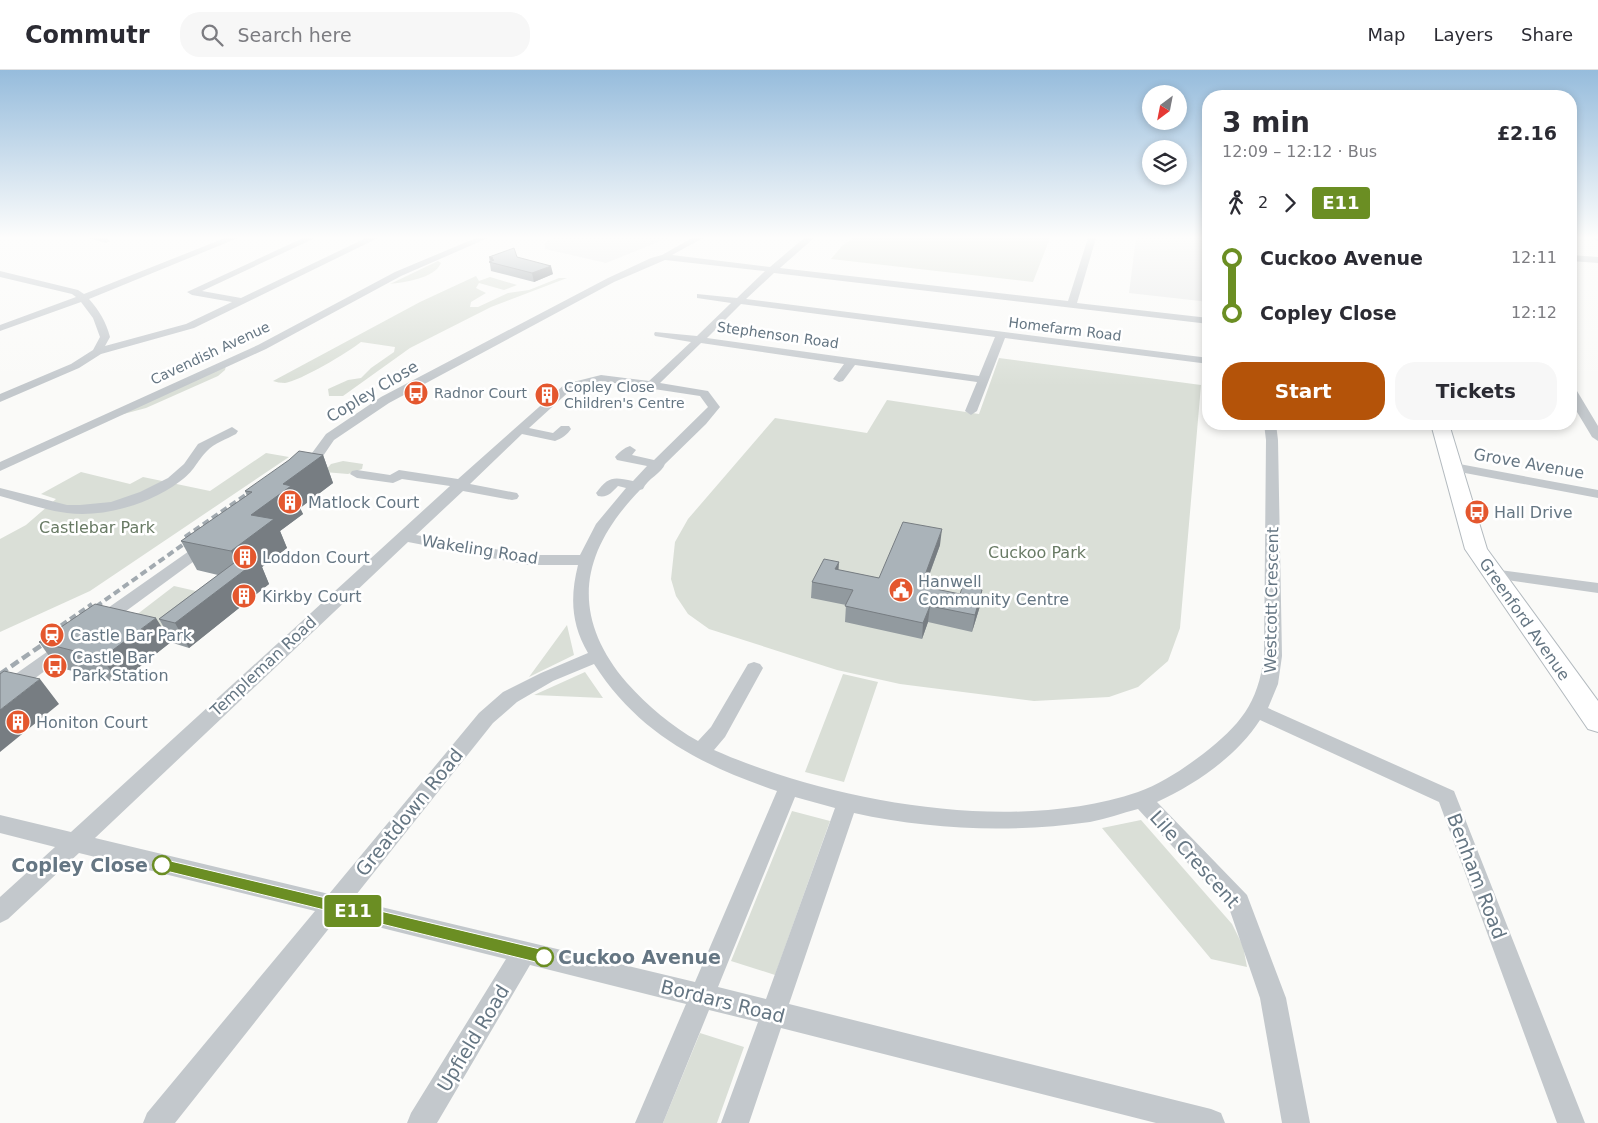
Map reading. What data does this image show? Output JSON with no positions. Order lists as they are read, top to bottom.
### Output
{
  "streets": {
    "street": [
      "Homefarm Road",
      "Stephenson Road",
      "Cavendish Avenue",
      "Copley Close",
      "Grove Avenue",
      "Wakeling Road",
      "Westcott Crescent",
      "Greenford Avenue",
      "Templeman Road",
      "Greatdown Road",
      "Lile Crescent",
      "Benham Road",
      "Bordars Road",
      "Upfield Road"
    ]
  },
  "crossings": [
    ["Grove Avenue", "Greenford Avenue"],
    ["Wakeling Road", "Westcott Crescent"],
    ["Wakeling Road", "Templeman Road"],
    ["Westcott Crescent", "Templeman Road"],
    ["Westcott Crescent", "Greatdown Road"],
    ["Westcott Crescent", "Lile Crescent"],
    ["Westcott Crescent", "Benham Road"],
    ["Templeman Road", "Bordars Road"],
    ["Greatdown Road", "Bordars Road"],
    ["Bordars Road", "Upfield Road"]
  ],
  "parks": ["Castlebar Park", "Cuckoo Park"],
  "places": {
    "bus stop": ["Radnor Court", "Hall Drive", "Castle Bar Park Station"],
    "building": [
      "Copley Close Children's Centre",
      "Matlock Court",
      "Loddon Court",
      "Kirkby Court",
      "Honiton Court"
    ],
    "public building": ["Hanwell Community Centre"],
    "station": ["Castle Bar Park"],
    "other": ["Copley Close", "Cuckoo Avenue"]
  },
  "lines": ["bus line E11"],
  "north": "bottom left",
  "page": {
    "header": "Commutr",
    "search": "Search here",
    "nav": ["Map", "Layers", "Share"],
    "on_map": "E11",
    "heading": ["3 min", "12:09 – 12:12 · Bus", "£2.16"],
    "legs": ["2", "E11"],
    "list": [
      {
        "name": "Cuckoo Avenue",
        "value": "12:11"
      },
      {
        "name": "Copley Close",
        "value": "12:12"
      }
    ],
    "buttons": ["Start", "Tickets"]
  }
}
